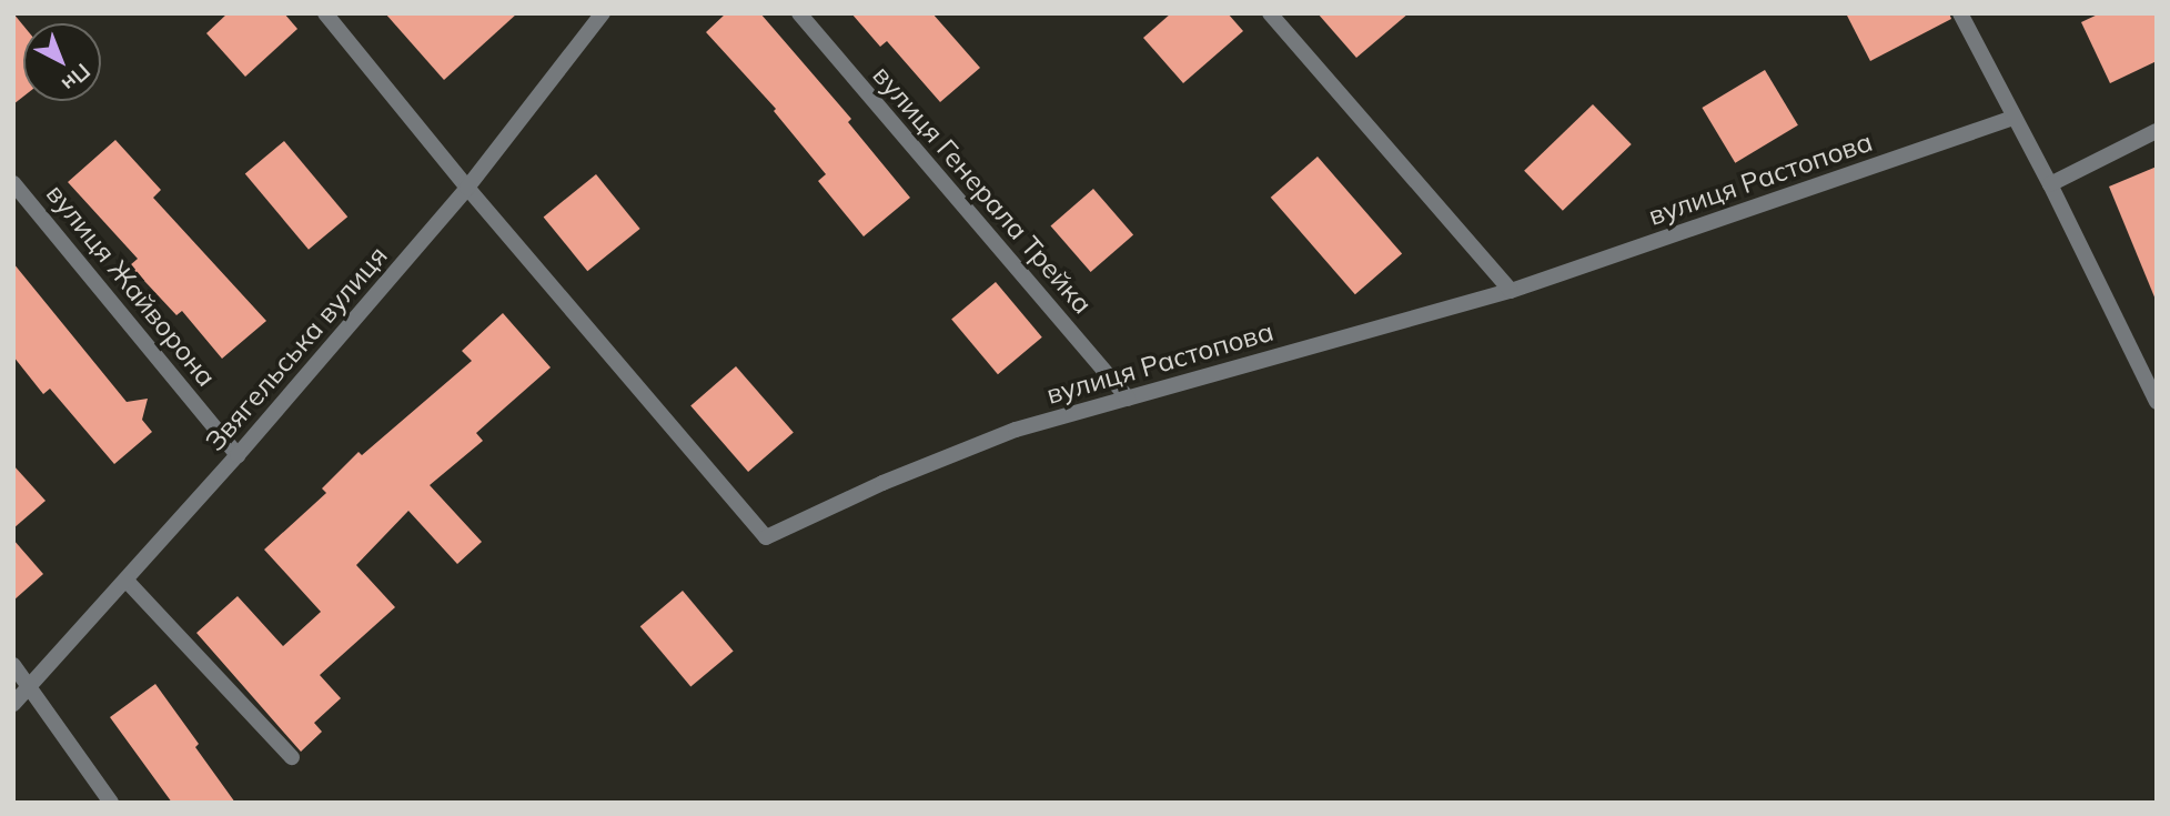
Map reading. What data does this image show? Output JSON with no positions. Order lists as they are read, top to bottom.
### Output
{
  "streets": {
    "street": [
      "вулиця Растопова",
      "вулиця Генерала Трейка",
      "вулиця Жайворона",
      "Звягельська вулиця"
    ]
  },
  "crossings": [
    ["вулиця Растопова", "вулиця Генерала Трейка"],
    ["вулиця Растопова", "Звягельська вулиця"],
    ["вулиця Жайворона", "Звягельська вулиця"]
  ],
  "north": "bottom right"
}
